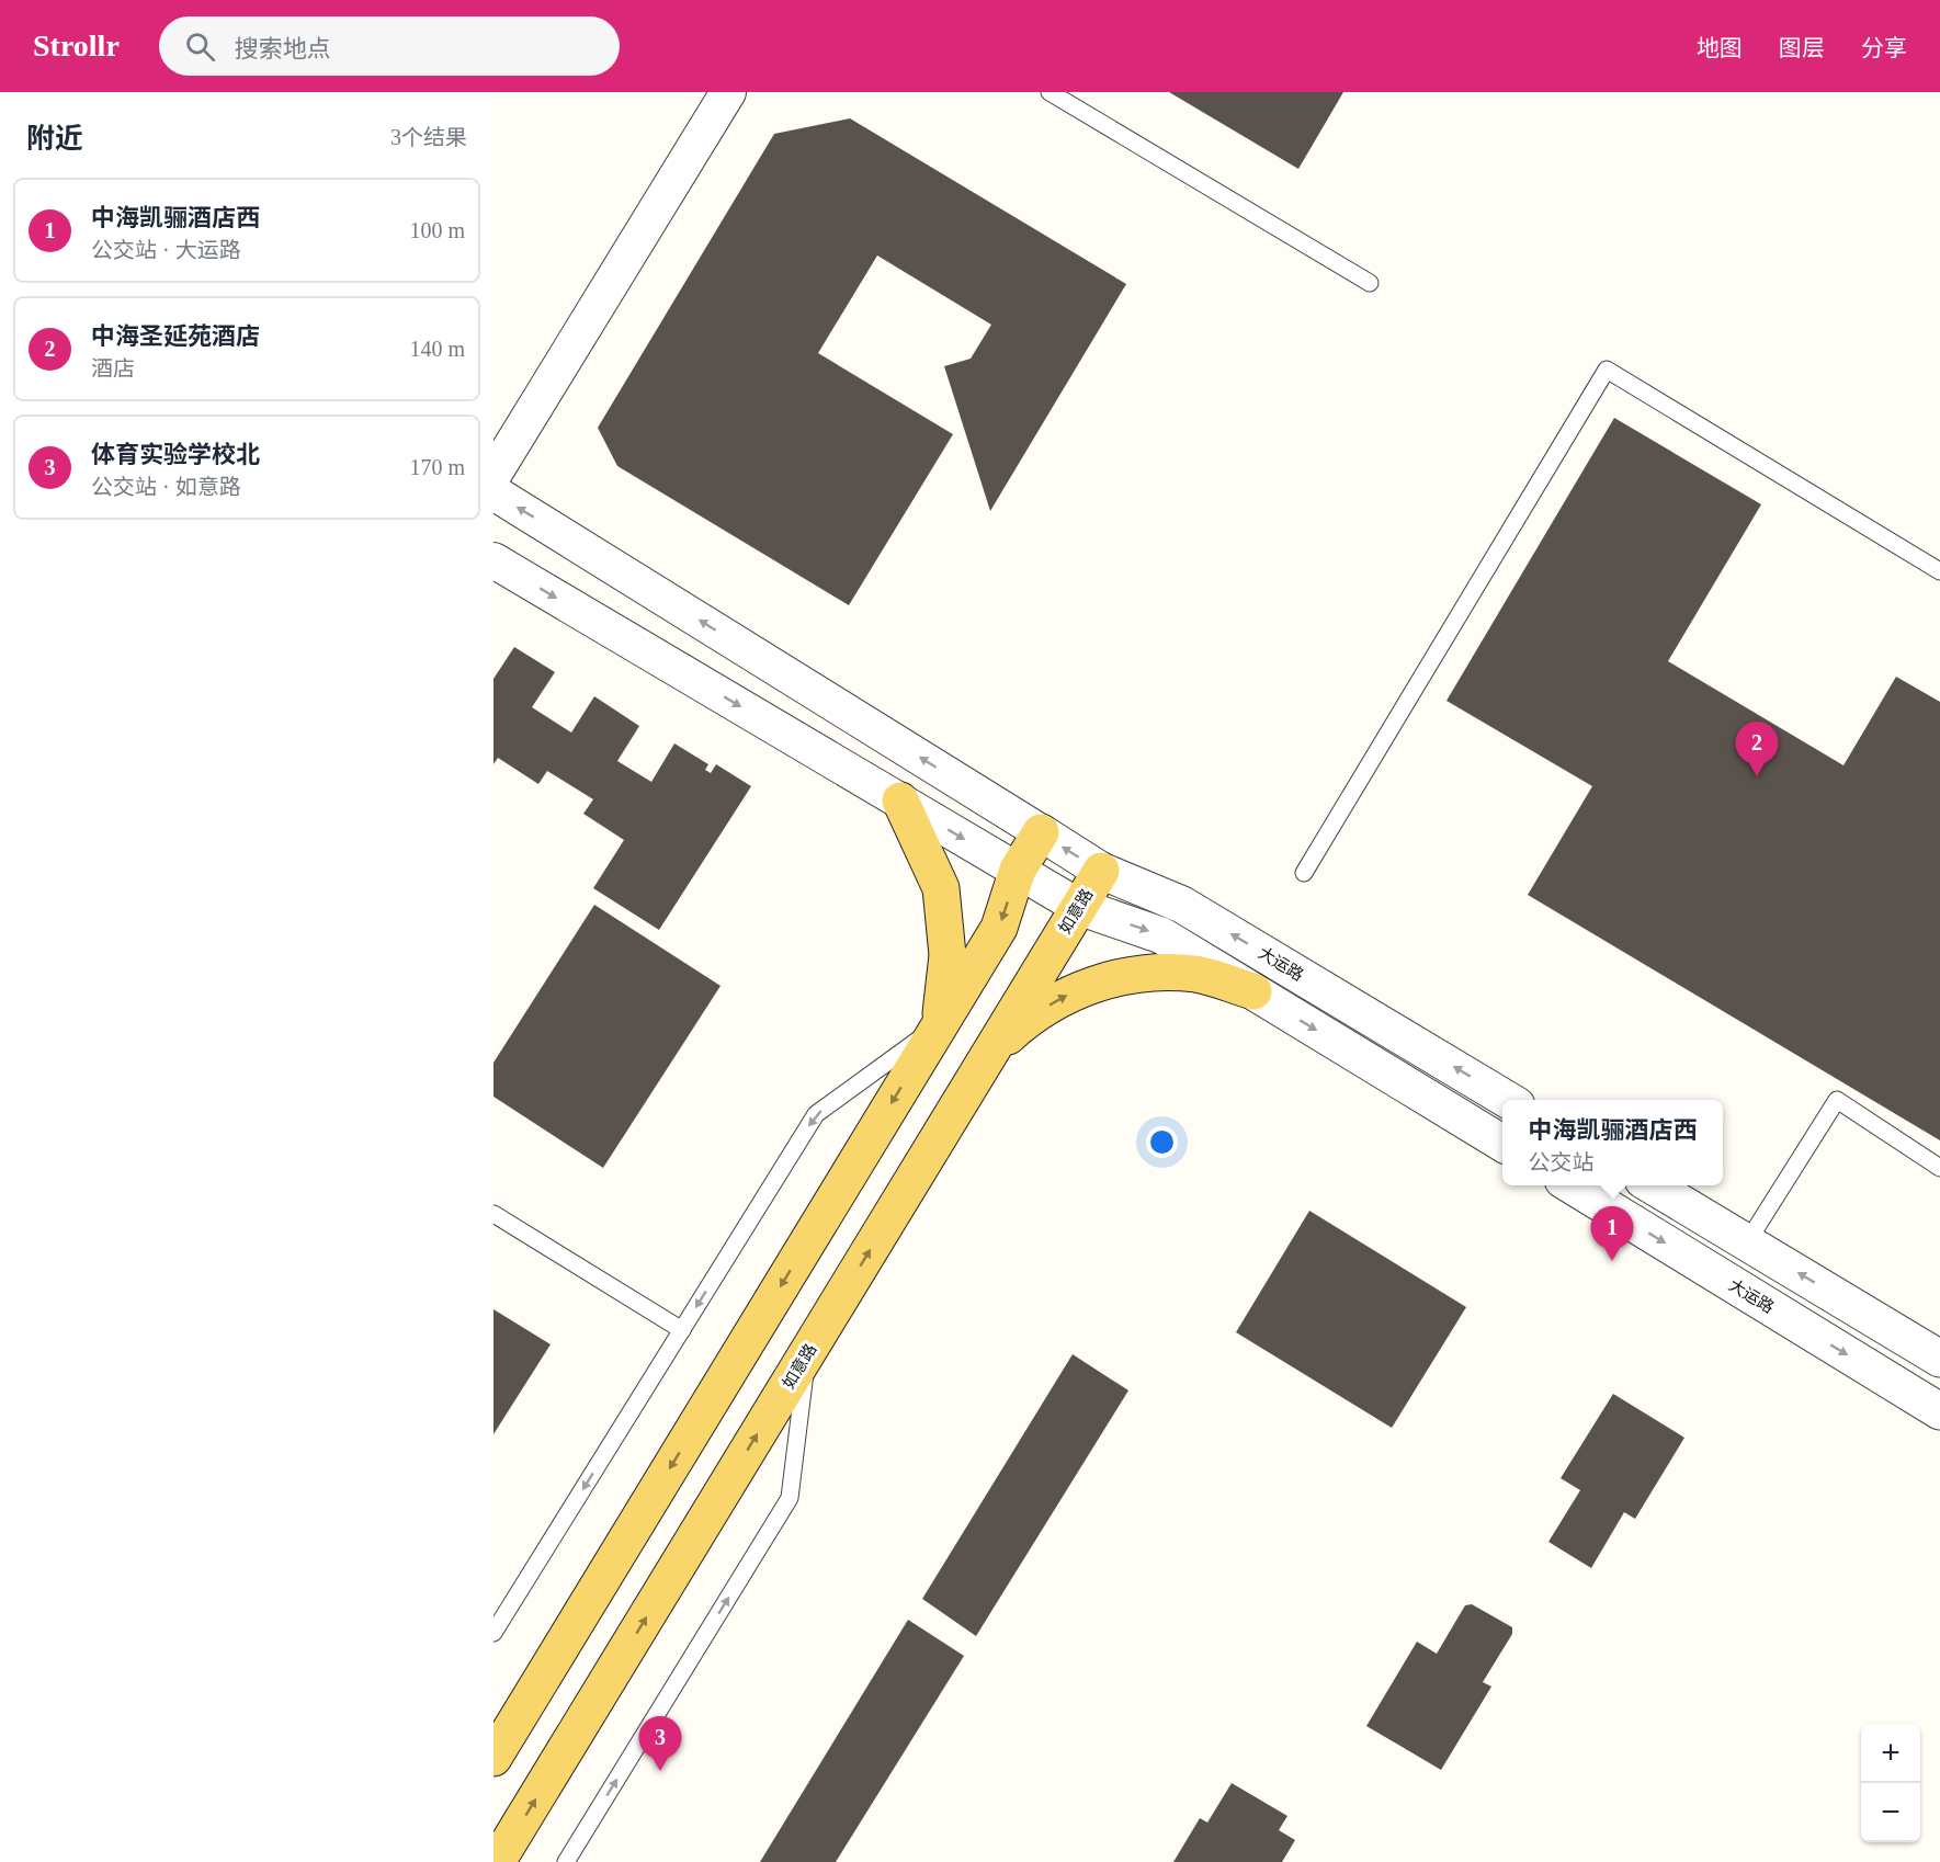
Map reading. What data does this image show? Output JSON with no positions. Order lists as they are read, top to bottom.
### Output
{
  "streets": {
    "main road": ["如意路"],
    "street": ["大运路"]
  },
  "crossings": [
    ["如意路", "大运路"]
  ],
  "page": {
    "header": "Strollr",
    "search": "搜索地点",
    "nav": ["地图", "图层", "分享"],
    "heading": ["附近", "3个结果"],
    "list": [
      {
        "mark": "1",
        "name": "中海凯骊酒店西",
        "note": "公交站 · 大运路",
        "value": "100 m"
      },
      {
        "mark": "2",
        "name": "中海圣延苑酒店",
        "note": "酒店",
        "value": "140 m"
      },
      {
        "mark": "3",
        "name": "体育实验学校北",
        "note": "公交站 · 如意路",
        "value": "170 m"
      }
    ],
    "pins": ["2", "1", "3"],
    "popup": ["中海凯骊酒店西", "公交站"],
    "map_buttons": ["+", "−"]
  }
}
